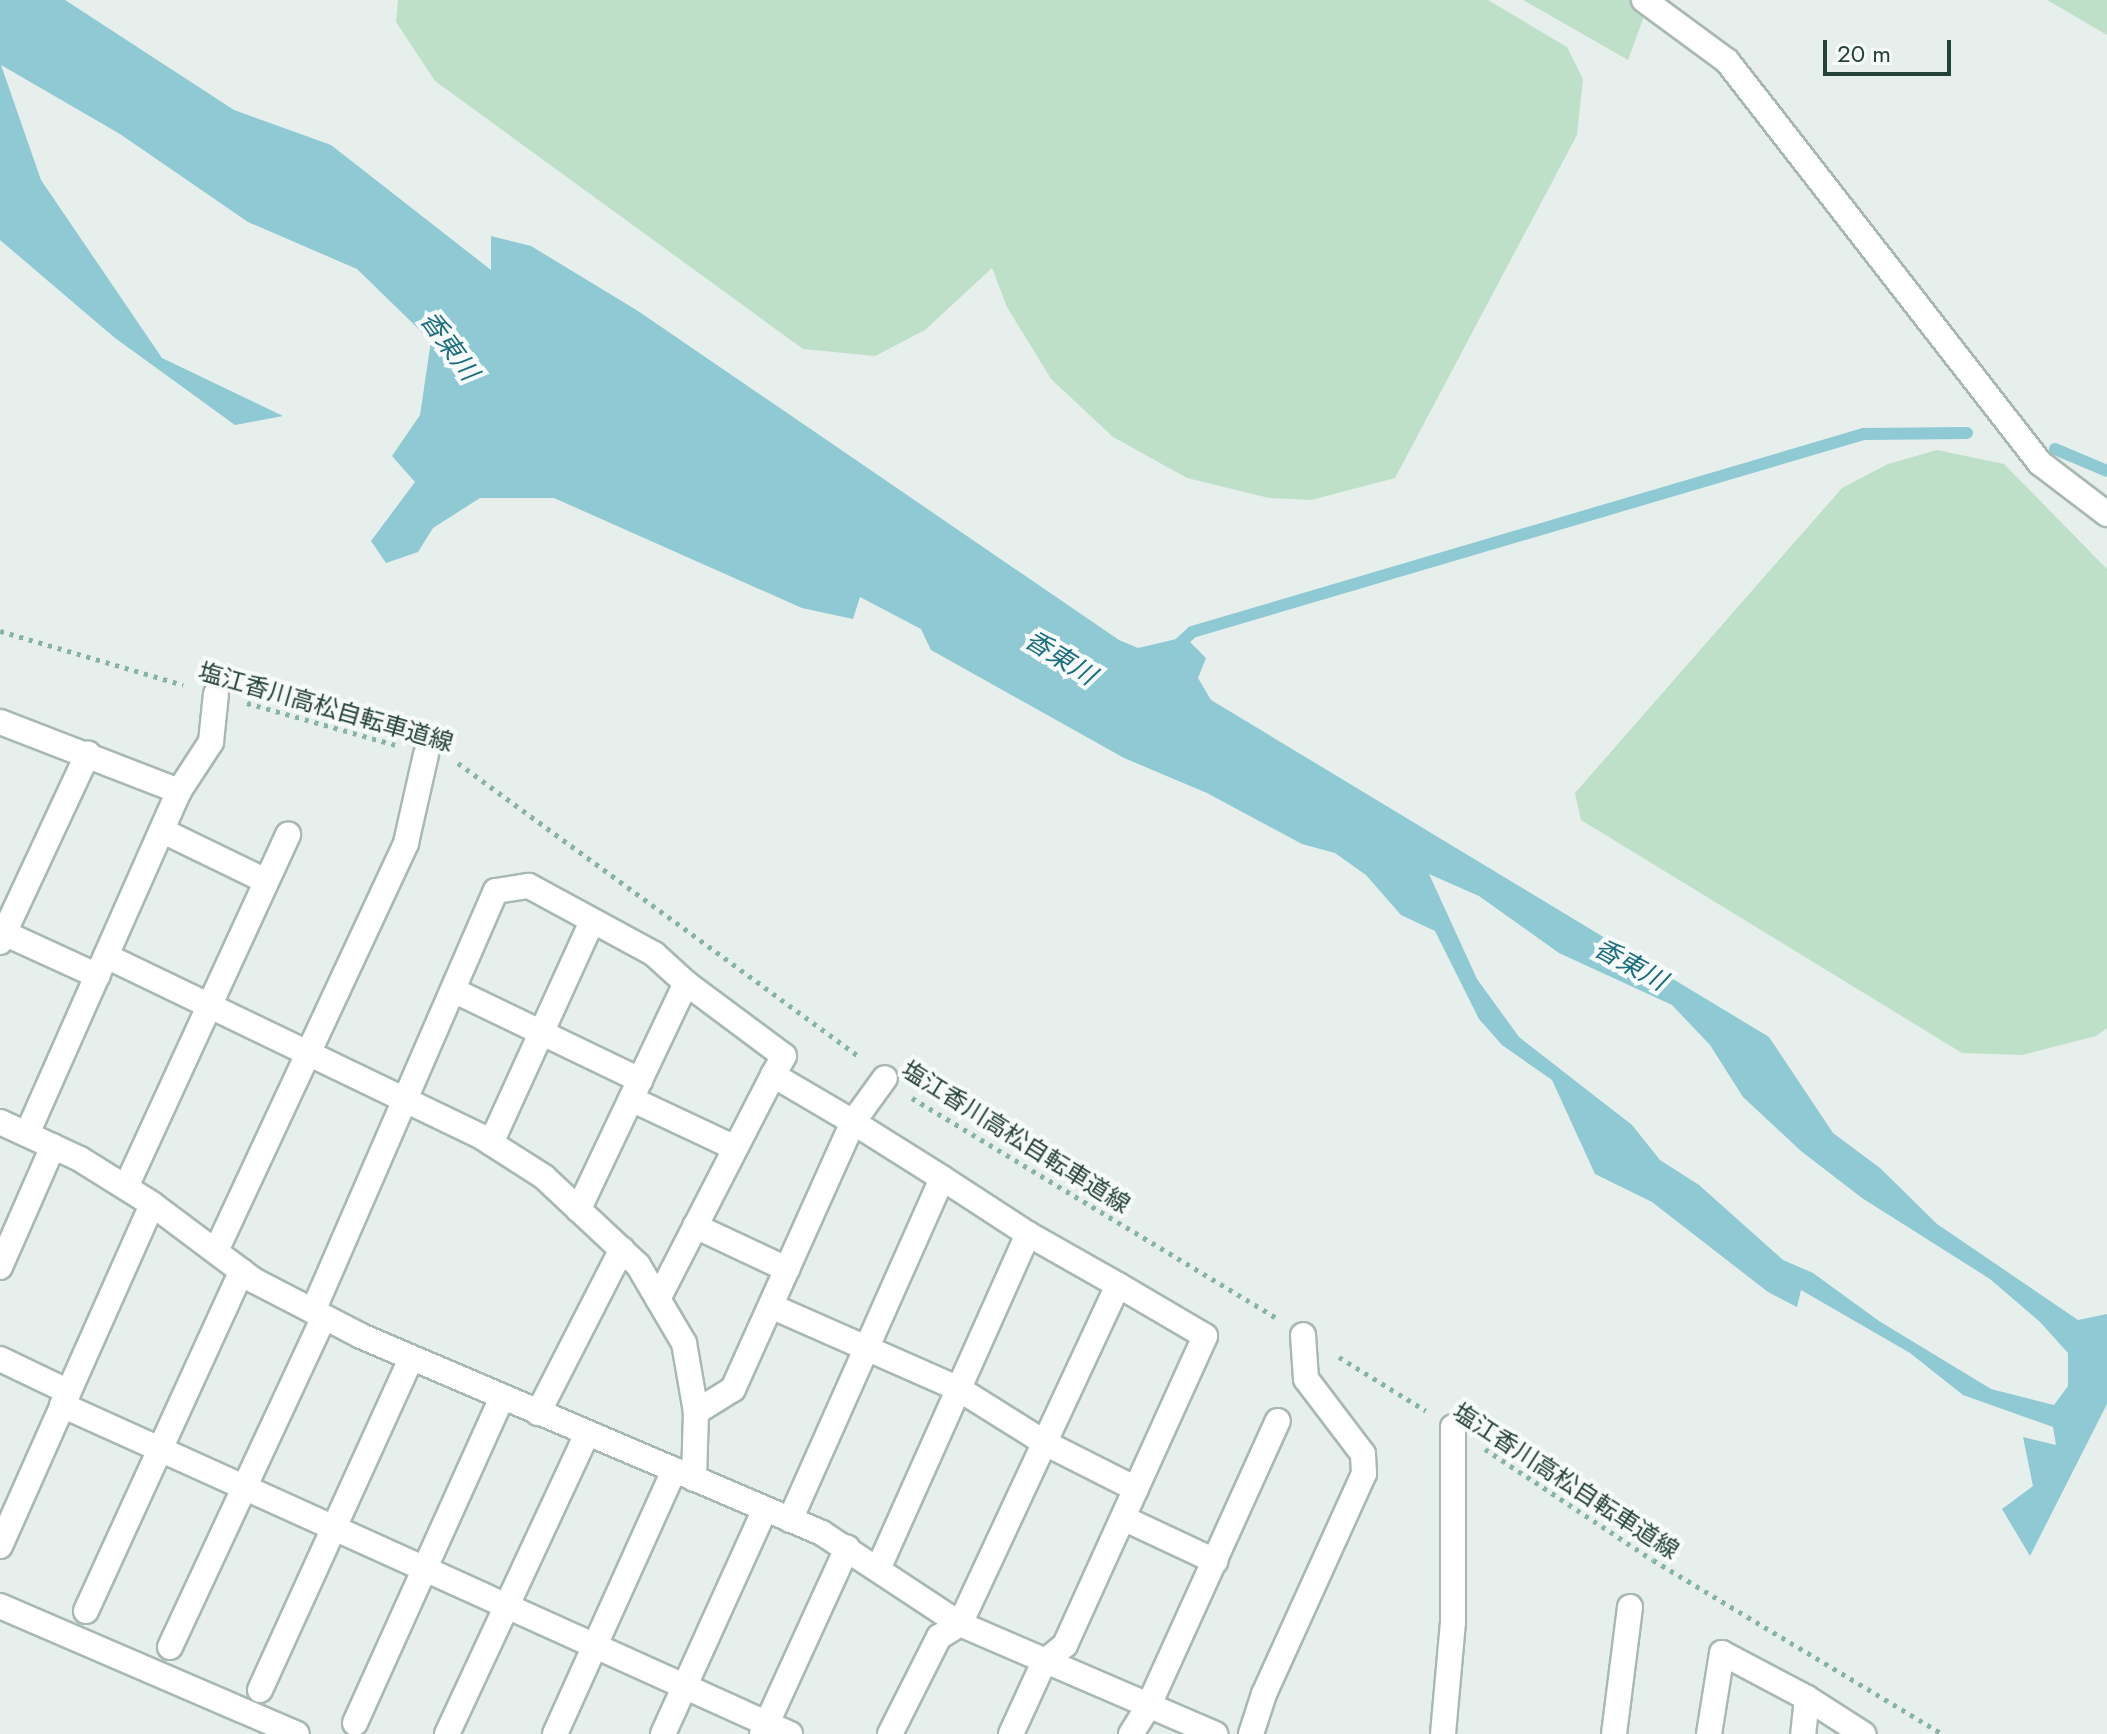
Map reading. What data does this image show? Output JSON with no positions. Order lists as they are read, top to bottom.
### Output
{
  "streets": {
    "path": ["塩江香川高松自転車道線"]
  },
  "water": ["香東川"],
  "scale_bar": "20 m"
}
